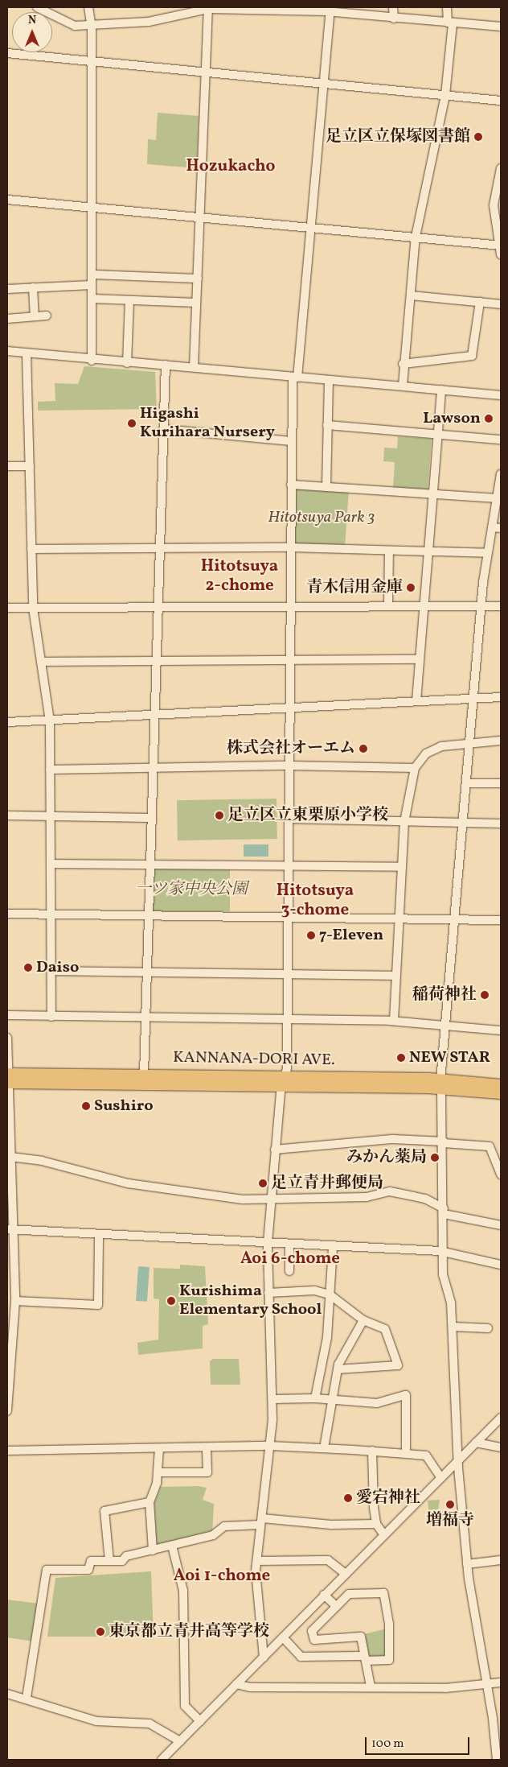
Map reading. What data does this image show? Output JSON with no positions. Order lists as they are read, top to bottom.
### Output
{
  "streets": {
    "main road": ["KANNANA-DORI AVE."]
  },
  "districts": [
    "Hozukacho",
    "Hitotsuya 2-chome",
    "Hitotsuya 3-chome",
    "Aoi 6-chome",
    "Aoi 1-chome"
  ],
  "parks": ["Hitotsuya Park 3", "一ツ家中央公園"],
  "places": [
    "足立区立保塚図書館",
    "Lawson",
    "Higashi Kurihara Nursery",
    "青木信用金庫",
    "株式会社オーエム",
    "足立区立東栗原小学校",
    "7-Eleven",
    "Daiso",
    "稲荷神社",
    "NEW STAR",
    "Sushiro",
    "みかん薬局",
    "足立青井郵便局",
    "Kurishima Elementary School",
    "愛宕神社",
    "増福寺",
    "東京都立青井高等学校"
  ],
  "scale_bar": "100 m",
  "north": "top"
}
